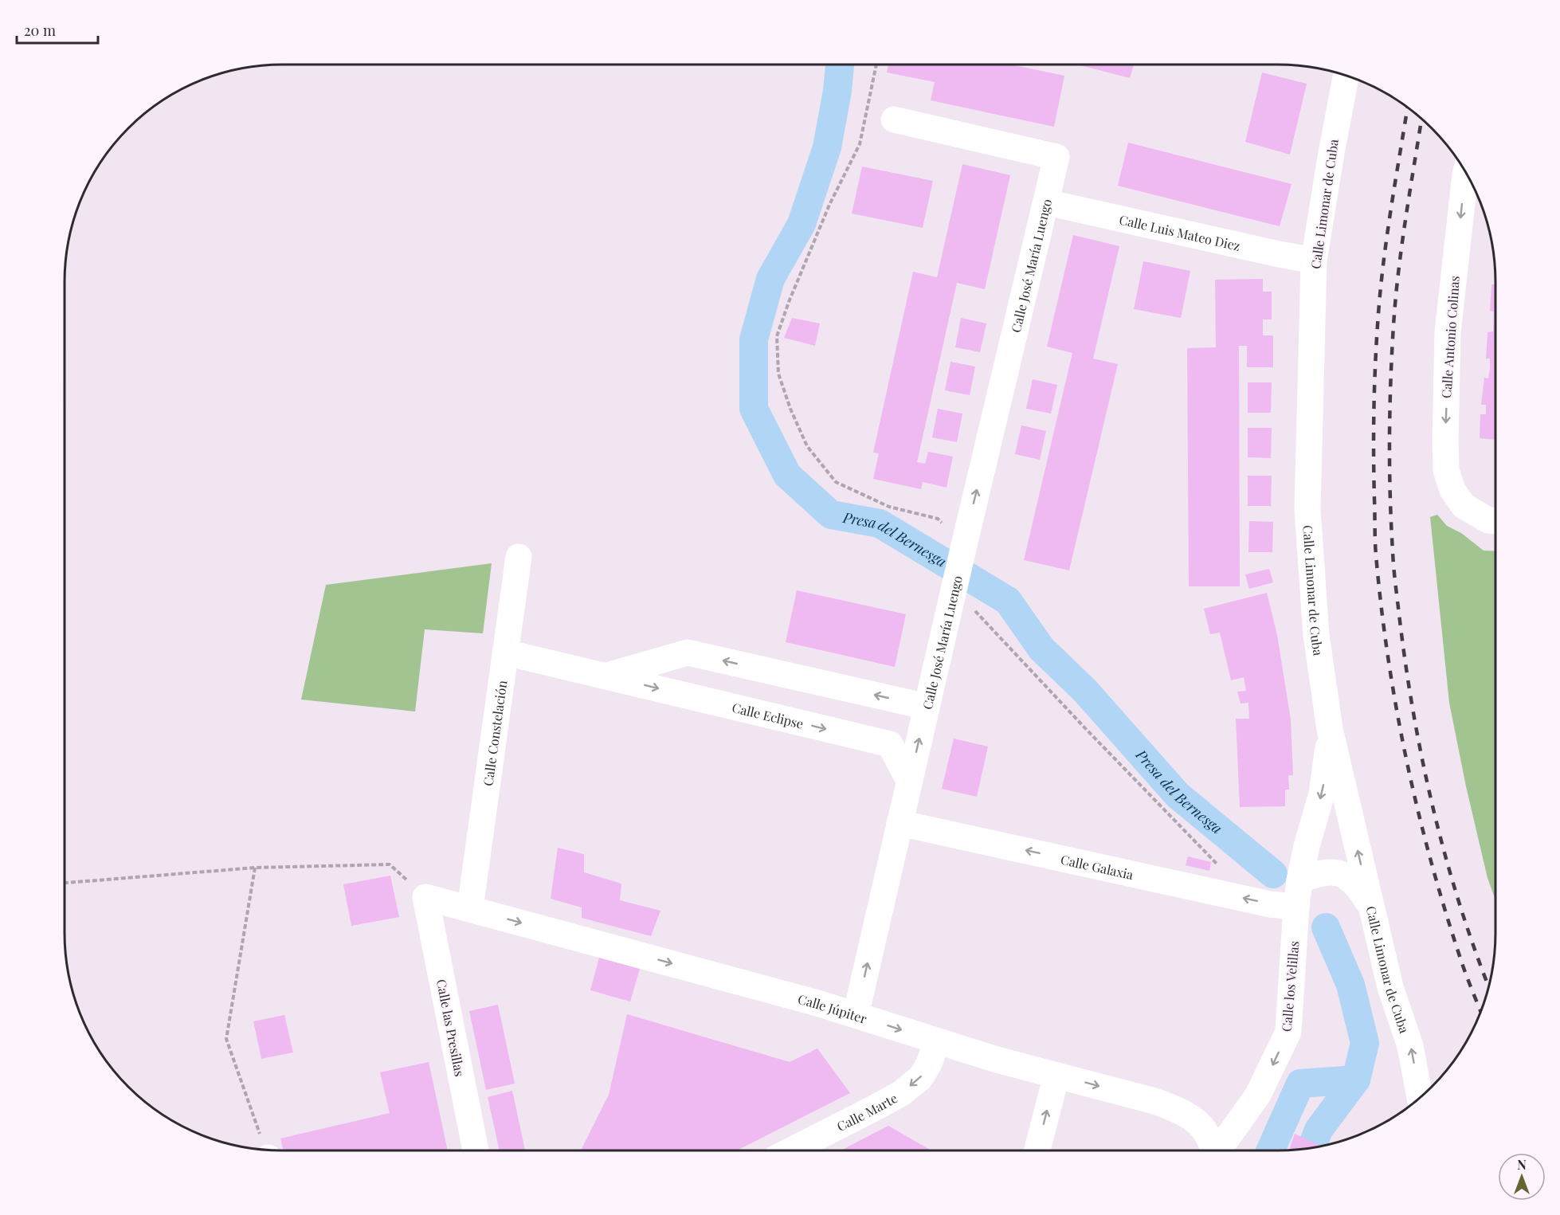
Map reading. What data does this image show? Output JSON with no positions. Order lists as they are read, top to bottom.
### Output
{
  "streets": {
    "street": [
      "Calle Limonar de Cuba",
      "Calle Luis Mateo Diez",
      "Calle José María Luengo",
      "Calle Antonio Colinas",
      "Calle Eclipse",
      "Calle Constelación",
      "Calle Galaxia",
      "Calle los Velillas",
      "Calle Júpiter",
      "Calle las Presillas",
      "Calle Marte"
    ]
  },
  "crossings": [
    ["Calle Limonar de Cuba", "Calle Luis Mateo Diez"],
    ["Calle Limonar de Cuba", "Calle los Velillas"],
    ["Calle Luis Mateo Diez", "Calle José María Luengo"],
    ["Calle José María Luengo", "Calle Eclipse"],
    ["Calle José María Luengo", "Calle Galaxia"],
    ["Calle José María Luengo", "Calle Júpiter"],
    ["Calle Eclipse", "Calle Constelación"],
    ["Calle Constelación", "Calle Júpiter"],
    ["Calle Galaxia", "Calle los Velillas"],
    ["Calle Júpiter", "Calle las Presillas"],
    ["Calle Júpiter", "Calle Marte"]
  ],
  "one_way": [
    "Calle Limonar de Cuba",
    "Calle José María Luengo",
    "Calle Antonio Colinas",
    "Calle Galaxia",
    "Calle los Velillas",
    "Calle Júpiter",
    "Calle Marte"
  ],
  "water": ["Presa del Bernesga"],
  "scale_bar": "20 m",
  "north": "top"
}
